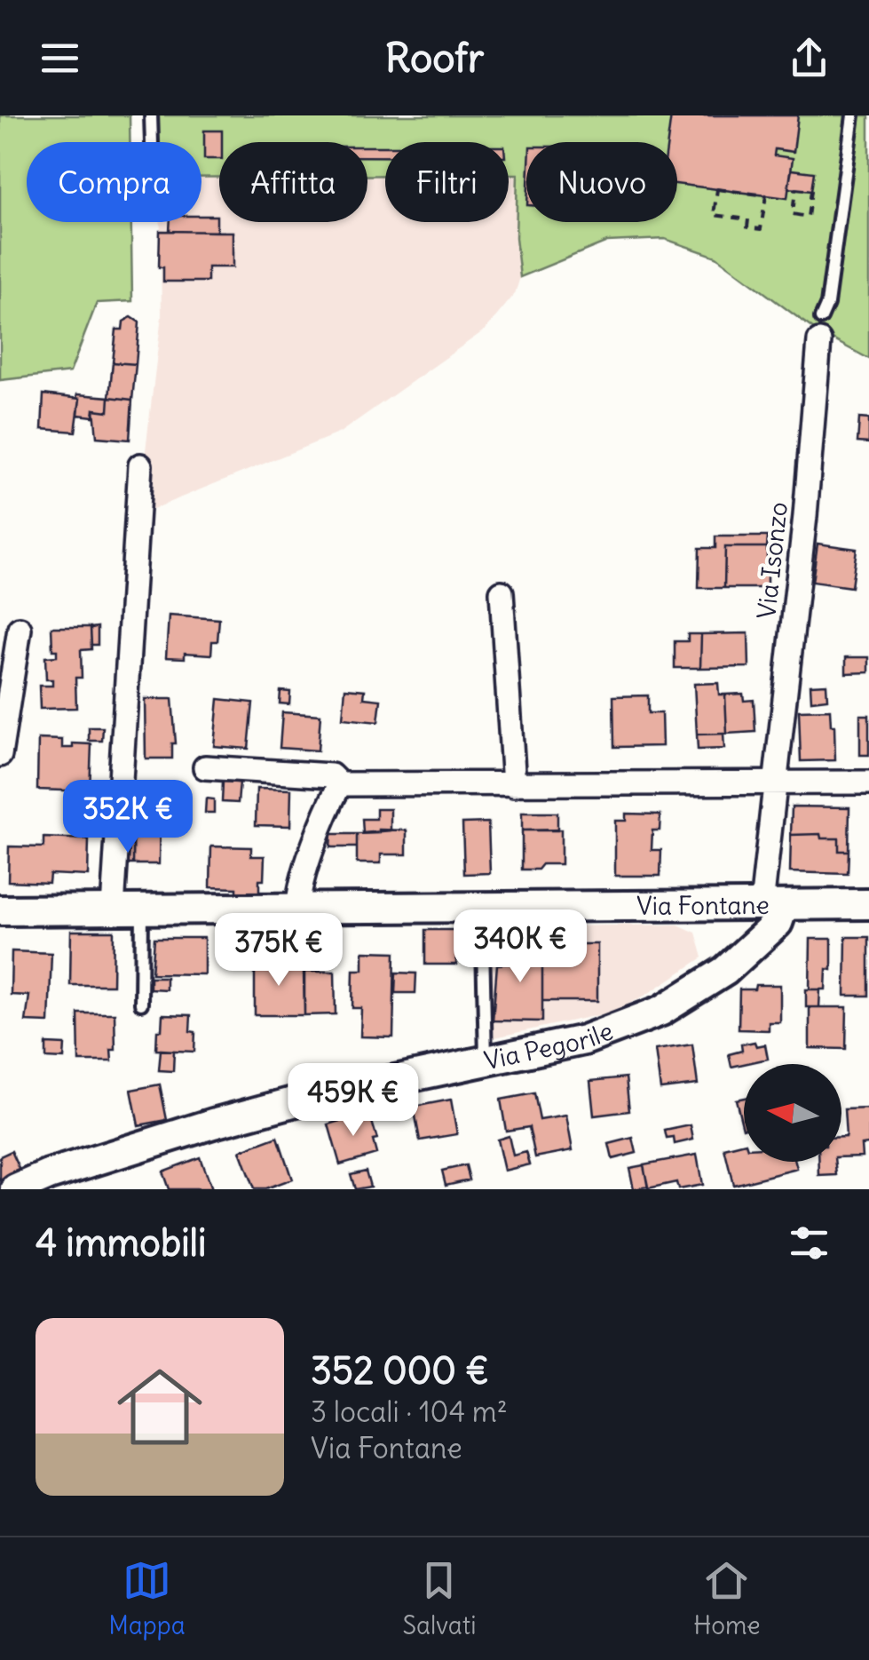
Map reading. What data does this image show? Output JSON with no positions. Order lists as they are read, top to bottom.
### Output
{
  "streets": {
    "street": ["Via Isonzo", "Via Fontane", "Via Pegorile"]
  },
  "crossings": [
    ["Via Isonzo", "Via Fontane"],
    ["Via Isonzo", "Via Pegorile"],
    ["Via Fontane", "Via Pegorile"]
  ],
  "north": "left",
  "page": {
    "header": "Roofr",
    "chip": [
      "Compra",
      "Affitta",
      "Filtri",
      "Nuovo"
    ],
    "price": [
      "352K €",
      "340K €",
      "375K €",
      "459K €"
    ],
    "heading": "4 immobili",
    "list": [
      {
        "name": "352 000 €",
        "note": "3 locali · 104 m² · Via Fontane"
      }
    ],
    "tabs": ["Mappa", "Salvati", "Home"]
  }
}
